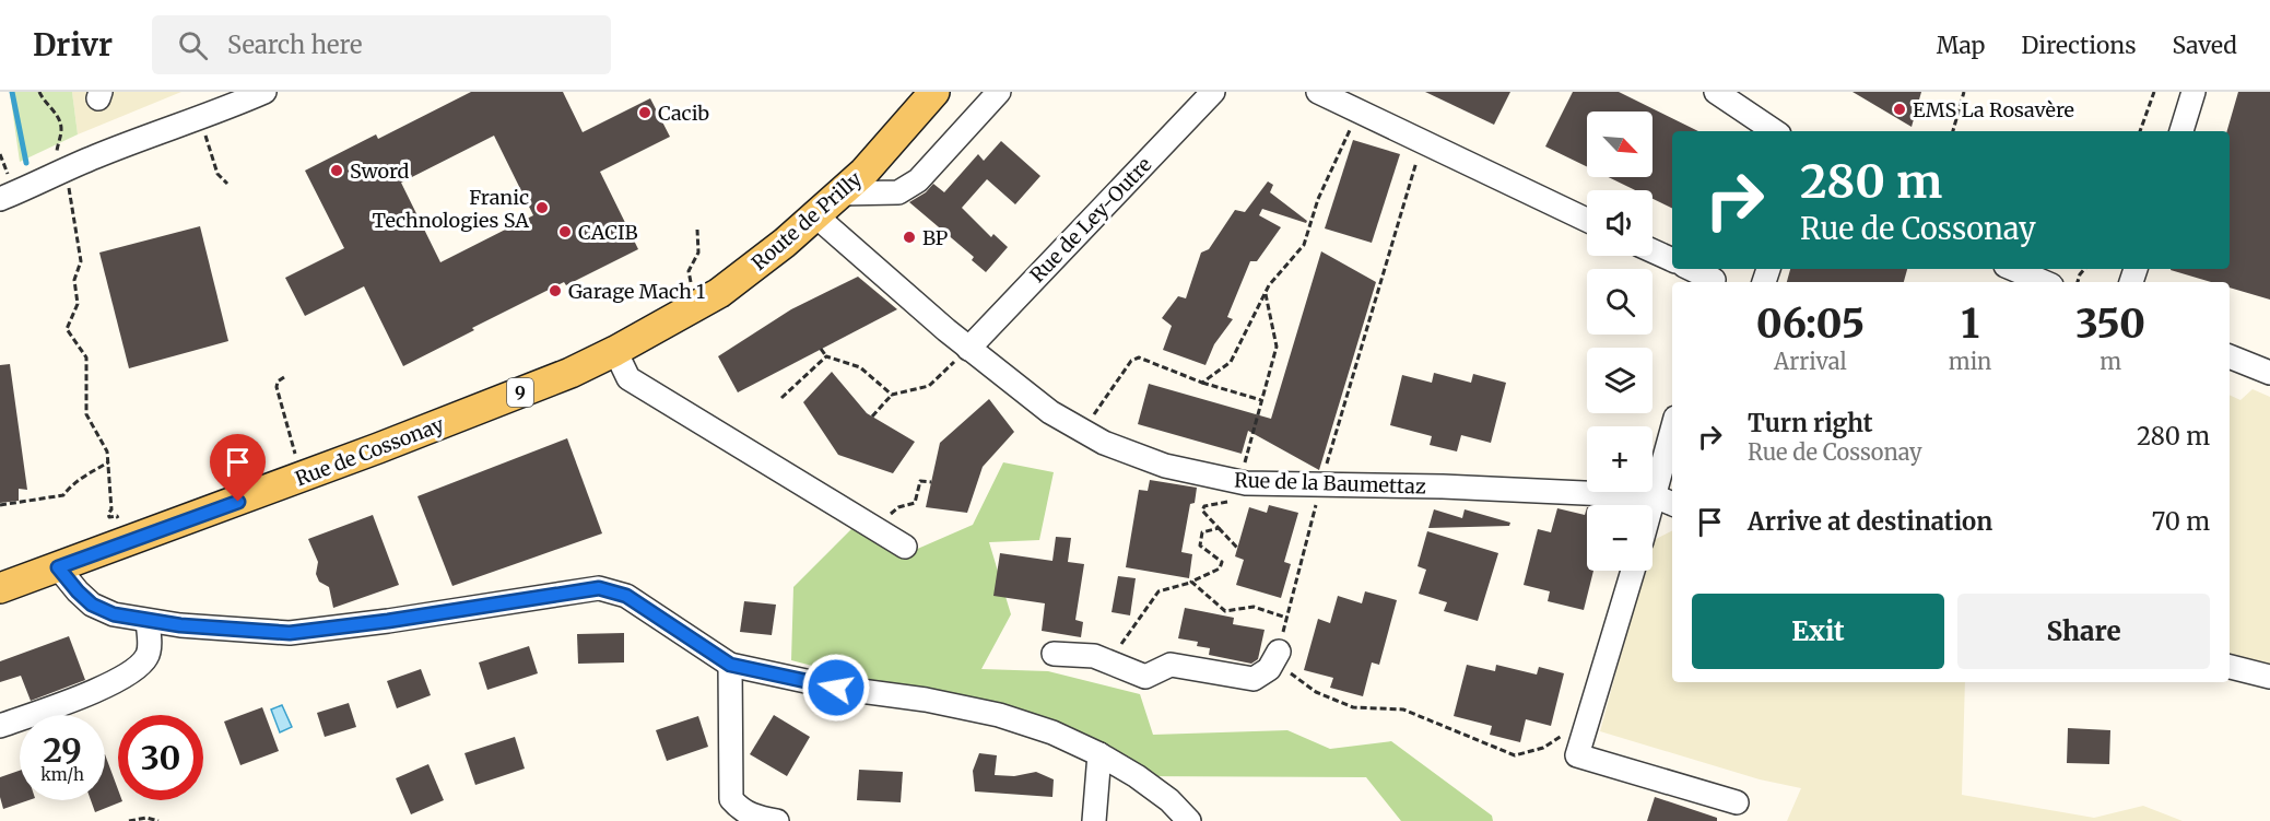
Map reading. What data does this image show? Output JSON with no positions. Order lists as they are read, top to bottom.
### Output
{
  "streets": {
    "main road": ["Route de Prilly", "9", "Rue de Cossonay"],
    "street": ["Rue de Ley-Outre", "Rue de la Baumettaz"]
  },
  "crossings": [
    ["Rue de Ley-Outre", "Rue de la Baumettaz"],
    ["Route de Prilly", "Rue de Cossonay"],
    ["Route de Prilly", "Rue de la Baumettaz"]
  ],
  "places": [
    "EMS La Rosavère",
    "Cacib",
    "Sword",
    "Franic Technologies SA",
    "CACIB",
    "BP",
    "Garage Mach 1"
  ],
  "north": "bottom right",
  "page": {
    "header": "Drivr",
    "search": "Search here",
    "nav": ["Map", "Directions", "Saved"],
    "map_buttons": ["+", "−"],
    "turn": ["280 m", "Rue de Cossonay"],
    "eta": [
      "06:05",
      "Arrival",
      "1",
      "min",
      "350",
      "m"
    ],
    "list": [
      {
        "name": "Turn right",
        "note": "Rue de Cossonay",
        "value": "280 m"
      },
      {
        "name": "Arrive at destination",
        "value": "70 m"
      }
    ],
    "buttons": ["Exit", "Share"],
    "speed": "29 km/h",
    "limit": "30"
  }
}
